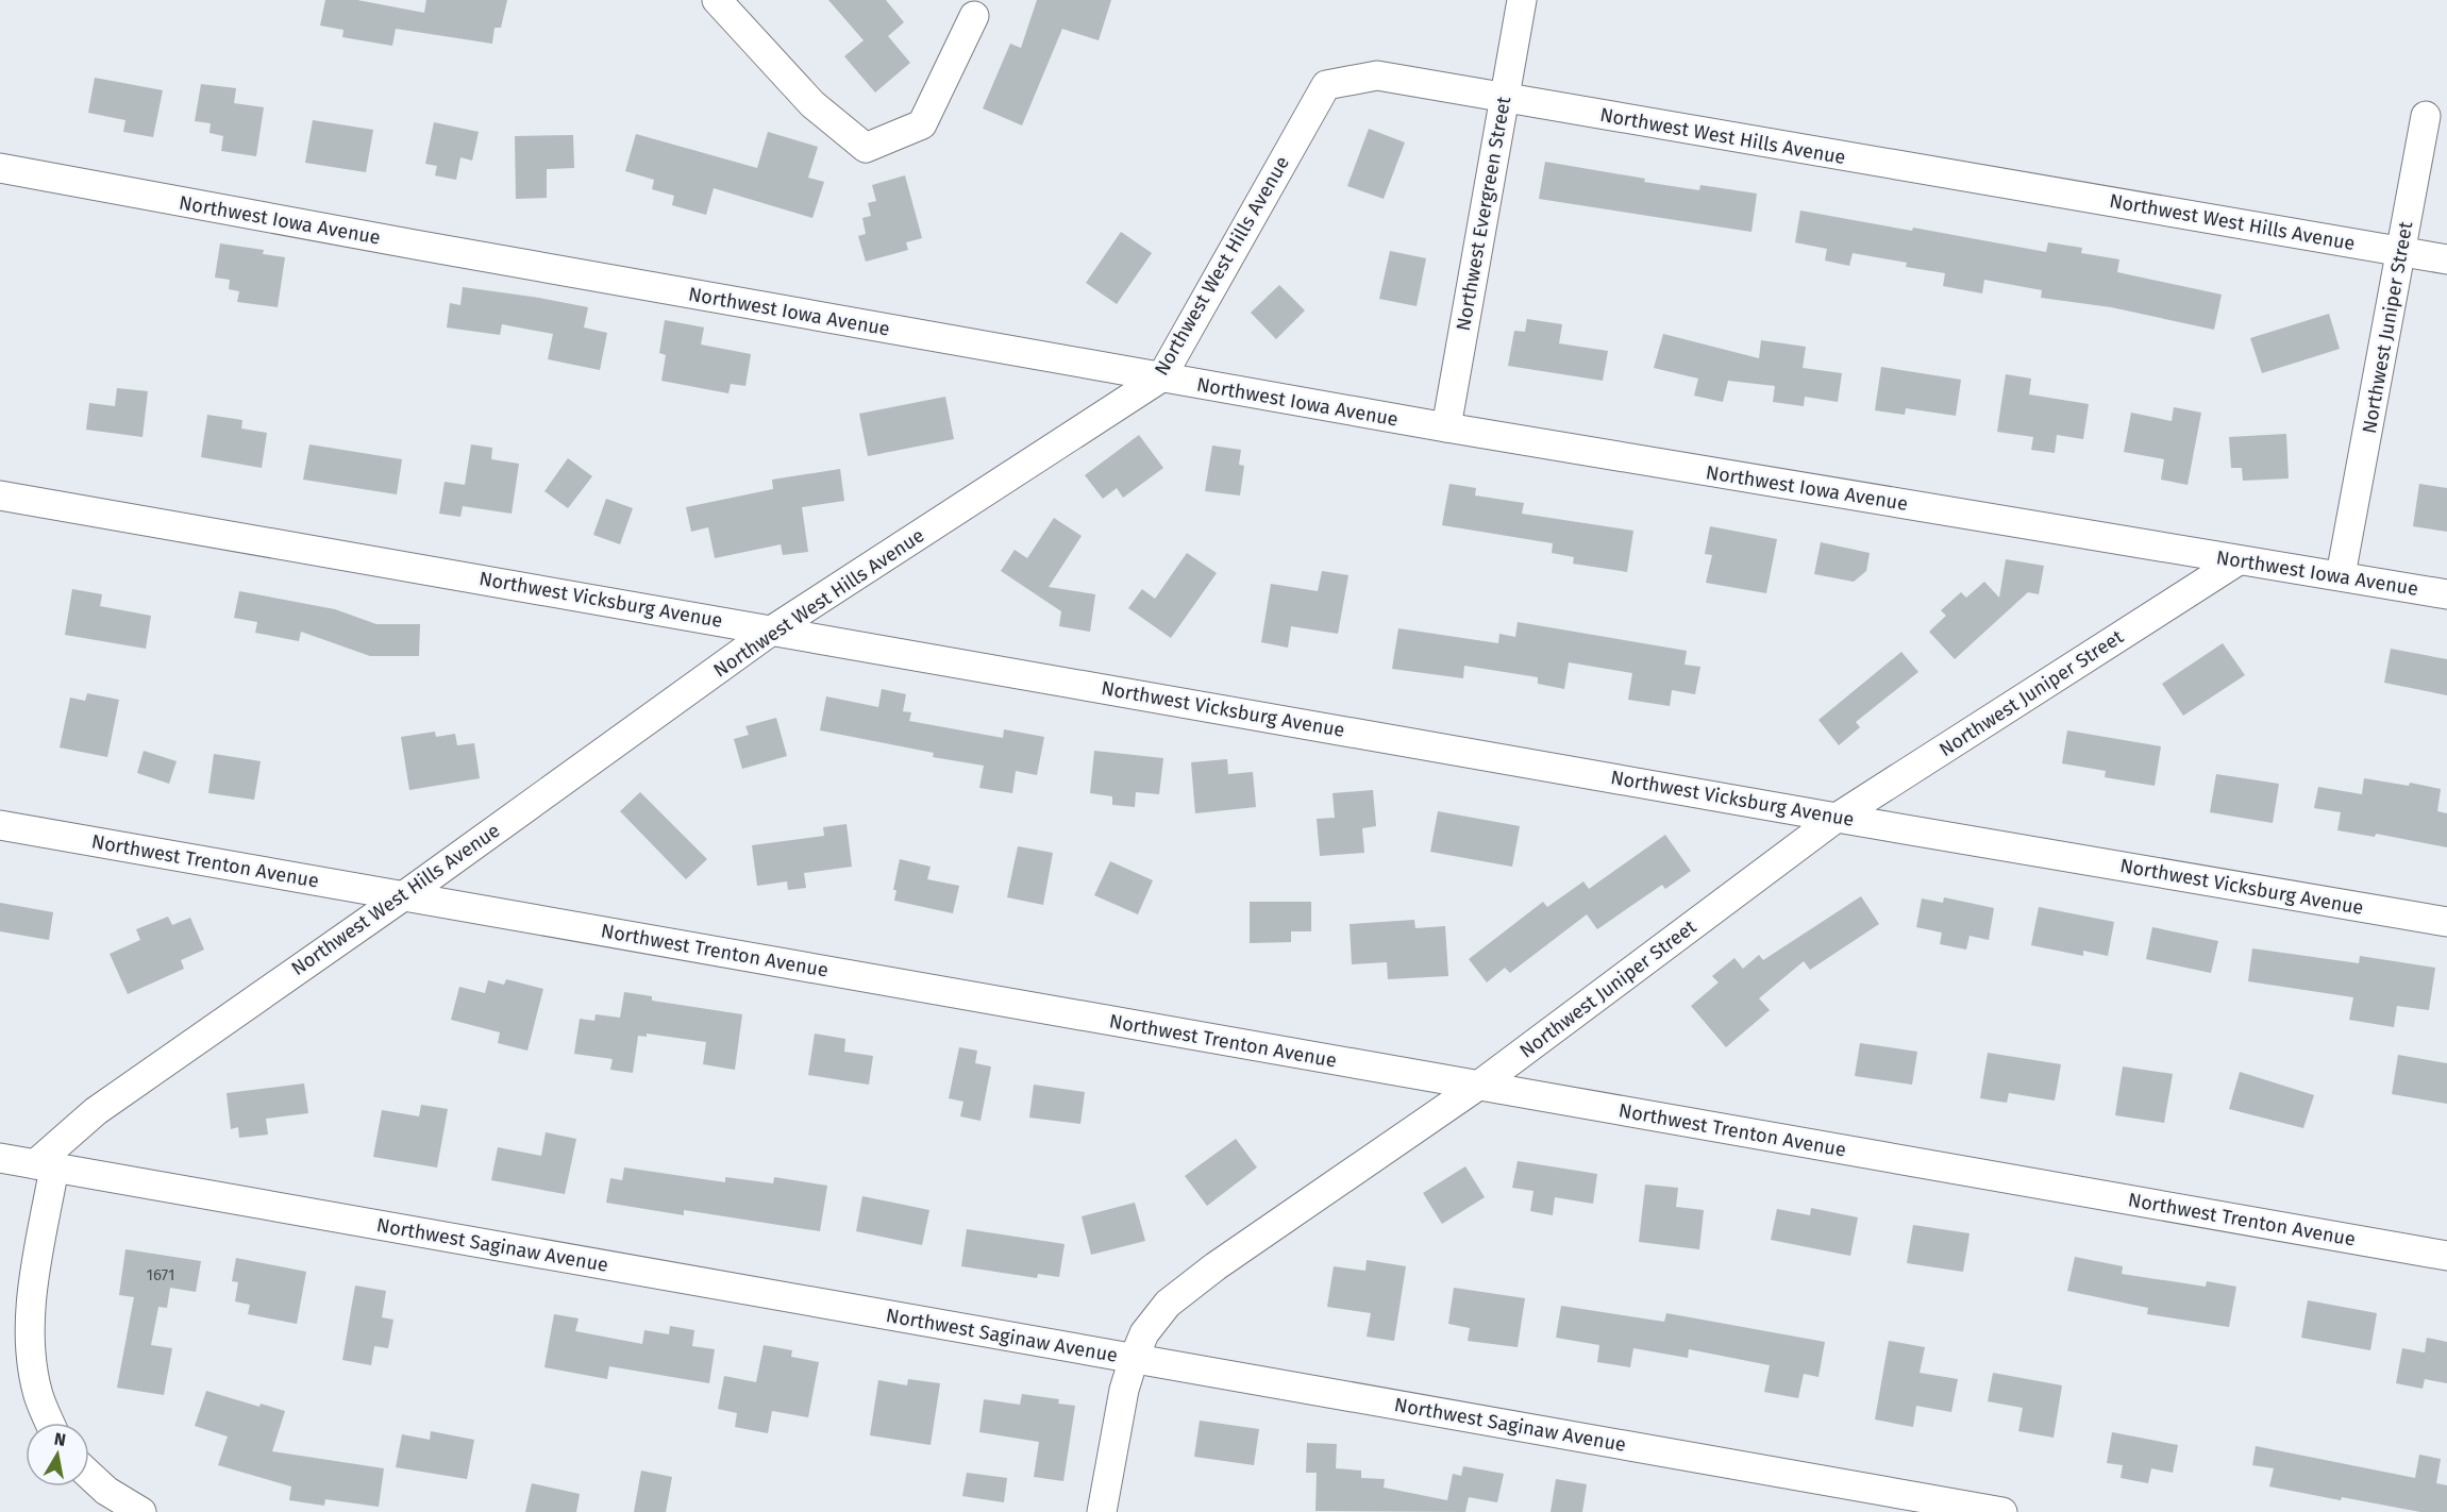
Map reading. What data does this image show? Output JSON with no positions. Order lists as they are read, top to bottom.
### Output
{
  "streets": {
    "street": [
      "Northwest West Hills Avenue",
      "Northwest Evergreen Street",
      "Northwest Iowa Avenue",
      "Northwest Juniper Street",
      "Northwest Vicksburg Avenue",
      "Northwest Trenton Avenue",
      "Northwest Saginaw Avenue"
    ]
  },
  "crossings": [
    ["Northwest West Hills Avenue", "Northwest Evergreen Street"],
    ["Northwest West Hills Avenue", "Northwest Iowa Avenue"],
    ["Northwest West Hills Avenue", "Northwest Juniper Street"],
    ["Northwest West Hills Avenue", "Northwest Vicksburg Avenue"],
    ["Northwest West Hills Avenue", "Northwest Trenton Avenue"],
    ["Northwest West Hills Avenue", "Northwest Saginaw Avenue"],
    ["Northwest Evergreen Street", "Northwest Iowa Avenue"],
    ["Northwest Iowa Avenue", "Northwest Juniper Street"],
    ["Northwest Juniper Street", "Northwest Vicksburg Avenue"],
    ["Northwest Juniper Street", "Northwest Trenton Avenue"],
    ["Northwest Juniper Street", "Northwest Saginaw Avenue"]
  ],
  "house_numbers": ["1671"],
  "north": "top"
}
